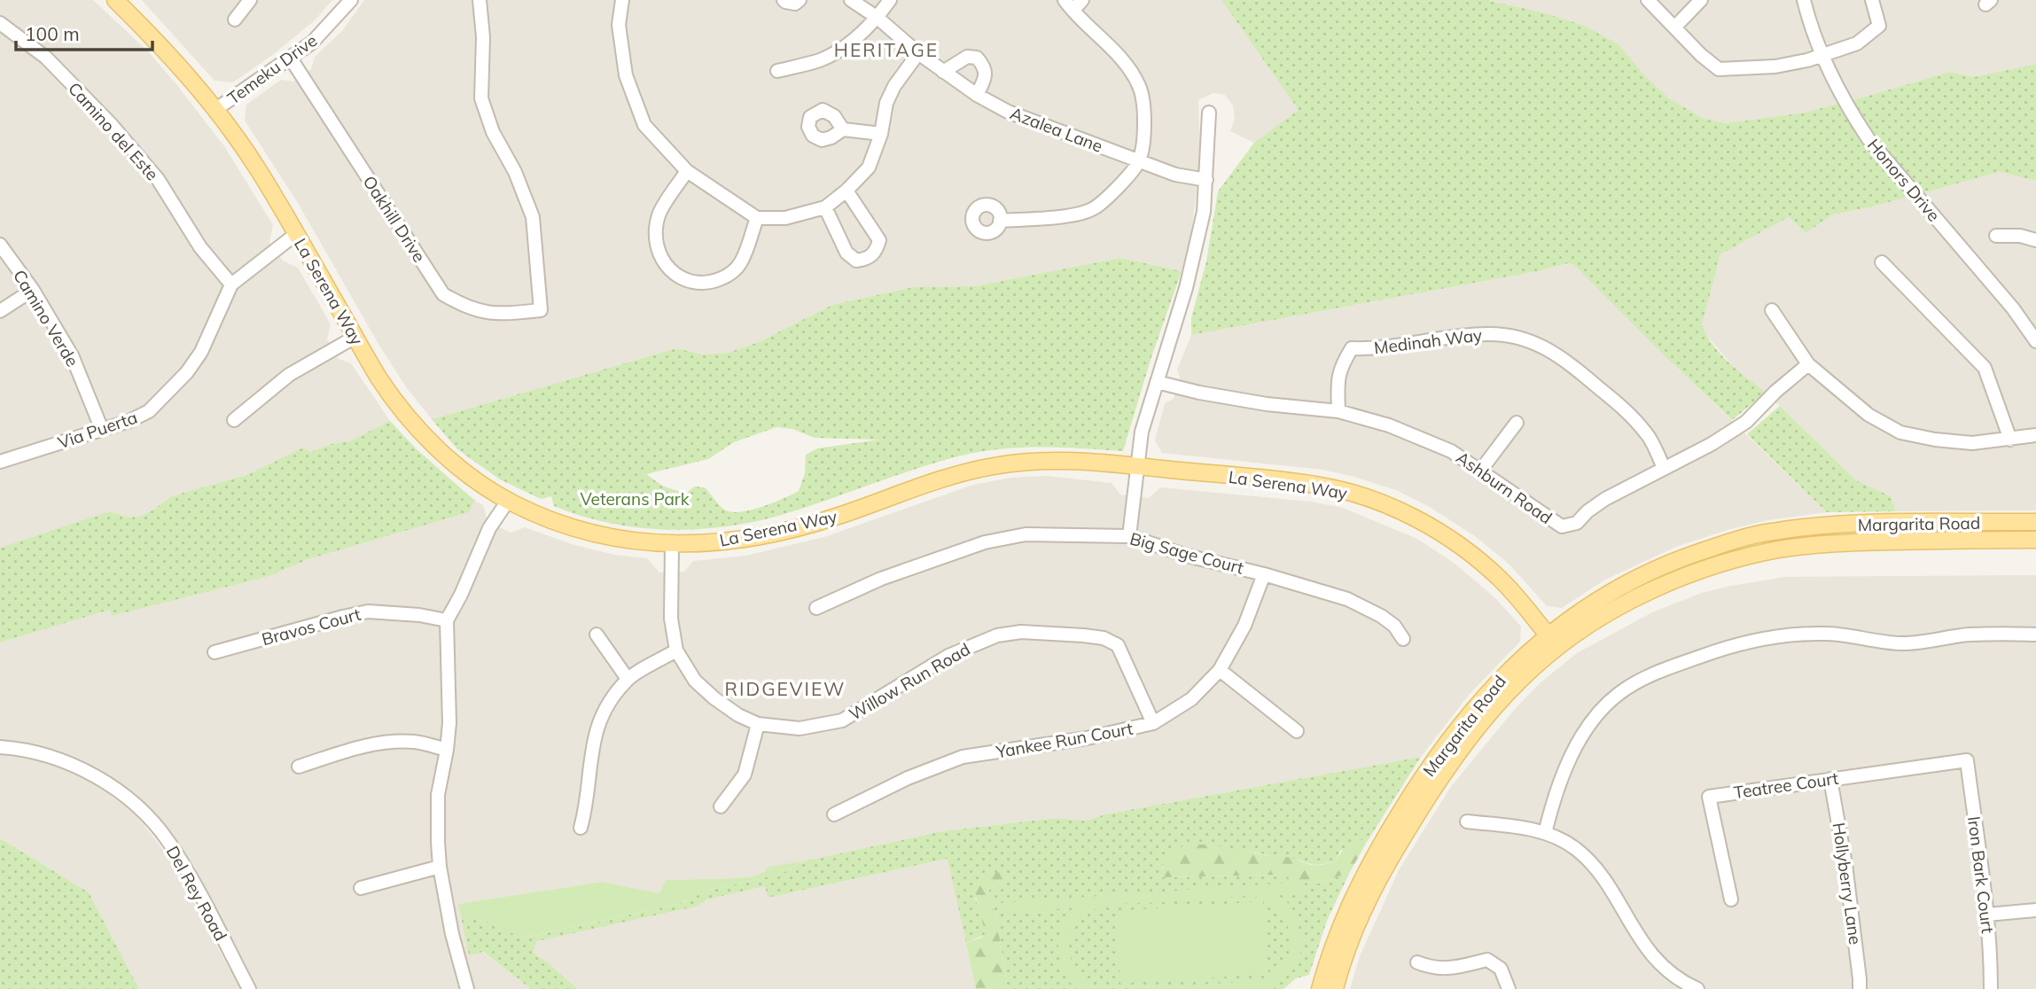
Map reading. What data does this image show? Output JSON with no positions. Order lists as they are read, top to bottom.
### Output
{
  "streets": {
    "main road": ["La Serena Way", "Margarita Road"],
    "street": [
      "Temeku Drive",
      "Azalea Lane",
      "Camino del Este",
      "Honors Drive",
      "Oakhill Drive",
      "Camino Verde",
      "Medinah Way",
      "Via Puerta",
      "Ashburn Road",
      "Big Sage Court",
      "Bravos Court",
      "Willow Run Road",
      "Yankee Run Court",
      "Teatree Court",
      "Iron Bark Court",
      "Hollyberry Lane",
      "Del Rey Road"
    ]
  },
  "crossings": [
    ["Temeku Drive", "Oakhill Drive"],
    ["Temeku Drive", "La Serena Way"],
    ["Camino del Este", "Via Puerta"],
    ["La Serena Way", "Via Puerta"],
    ["La Serena Way", "Margarita Road"],
    ["La Serena Way", "Willow Run Road"],
    ["Camino Verde", "Via Puerta"],
    ["Medinah Way", "Ashburn Road"],
    ["Big Sage Court", "Yankee Run Court"],
    ["Willow Run Road", "Yankee Run Court"],
    ["Teatree Court", "Iron Bark Court"],
    ["Teatree Court", "Hollyberry Lane"]
  ],
  "districts": ["HERITAGE", "RIDGEVIEW"],
  "parks": ["Veterans Park"],
  "scale_bar": "100 m"
}
